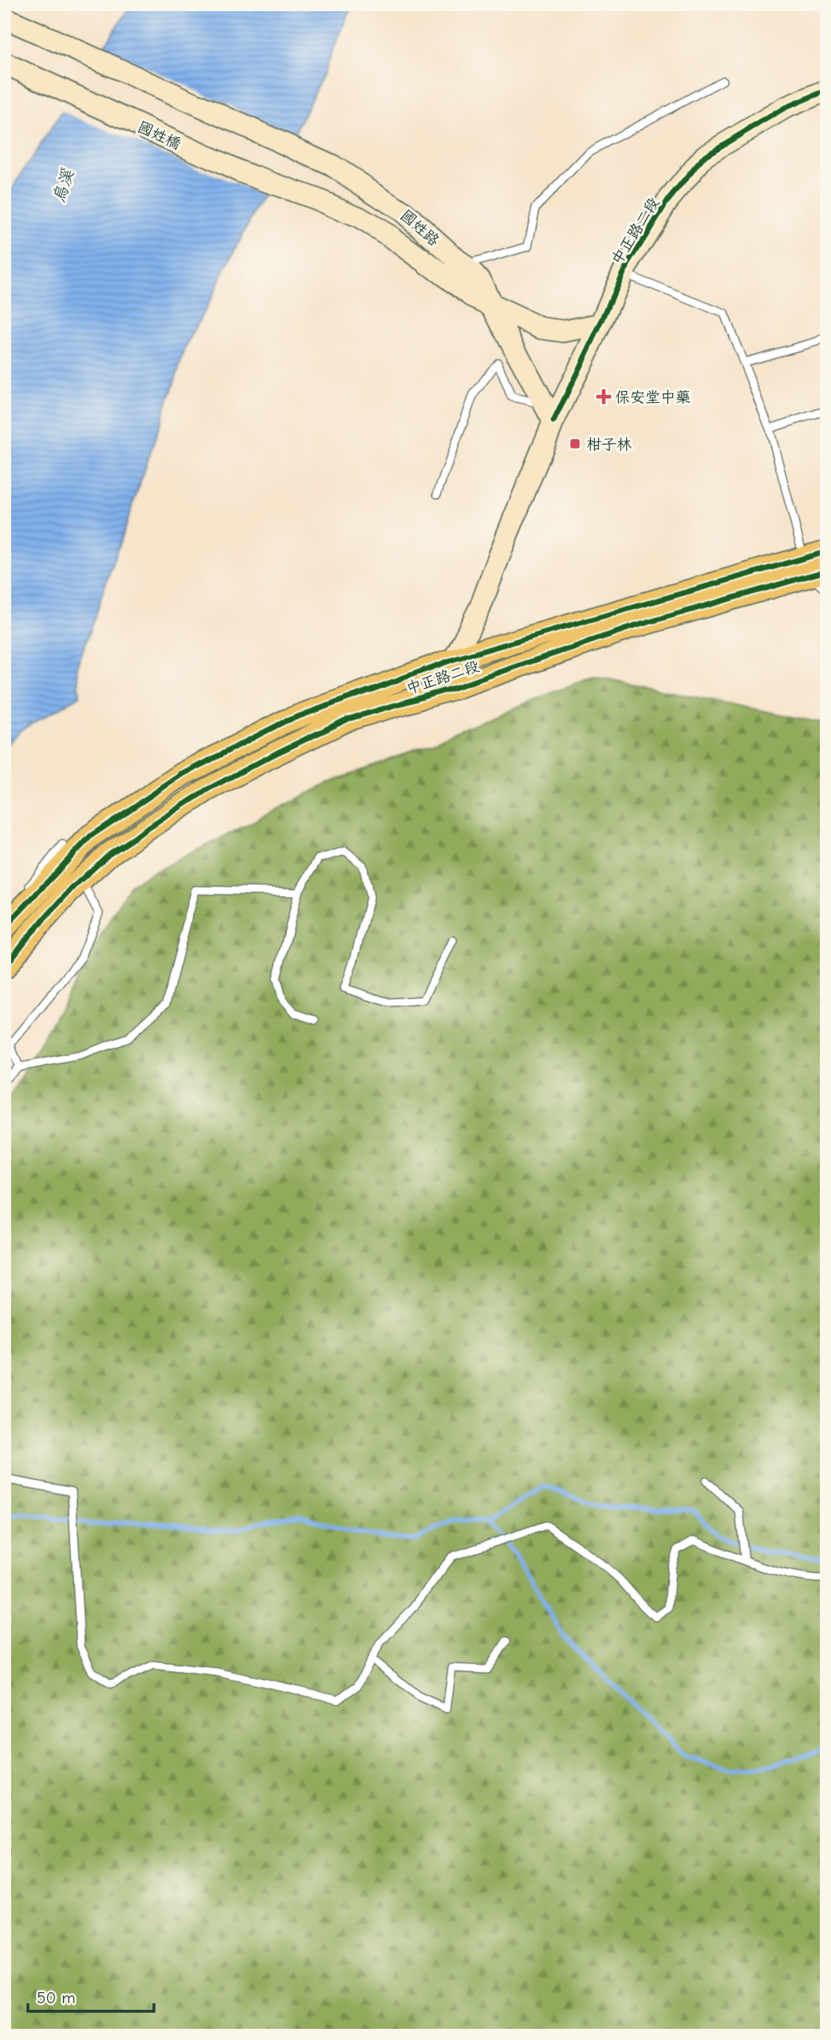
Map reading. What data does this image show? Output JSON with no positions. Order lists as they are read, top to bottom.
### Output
{
  "streets": {
    "main road": ["國姓橋", "國姓路", "中正路二段"]
  },
  "crossings": [
    ["國姓橋", "國姓路"],
    ["國姓路", "中正路二段"]
  ],
  "water": ["烏溪"],
  "places": {
    "health": ["保安堂中藥"],
    "transit": ["柑子林"]
  },
  "scale_bar": "50 m"
}
